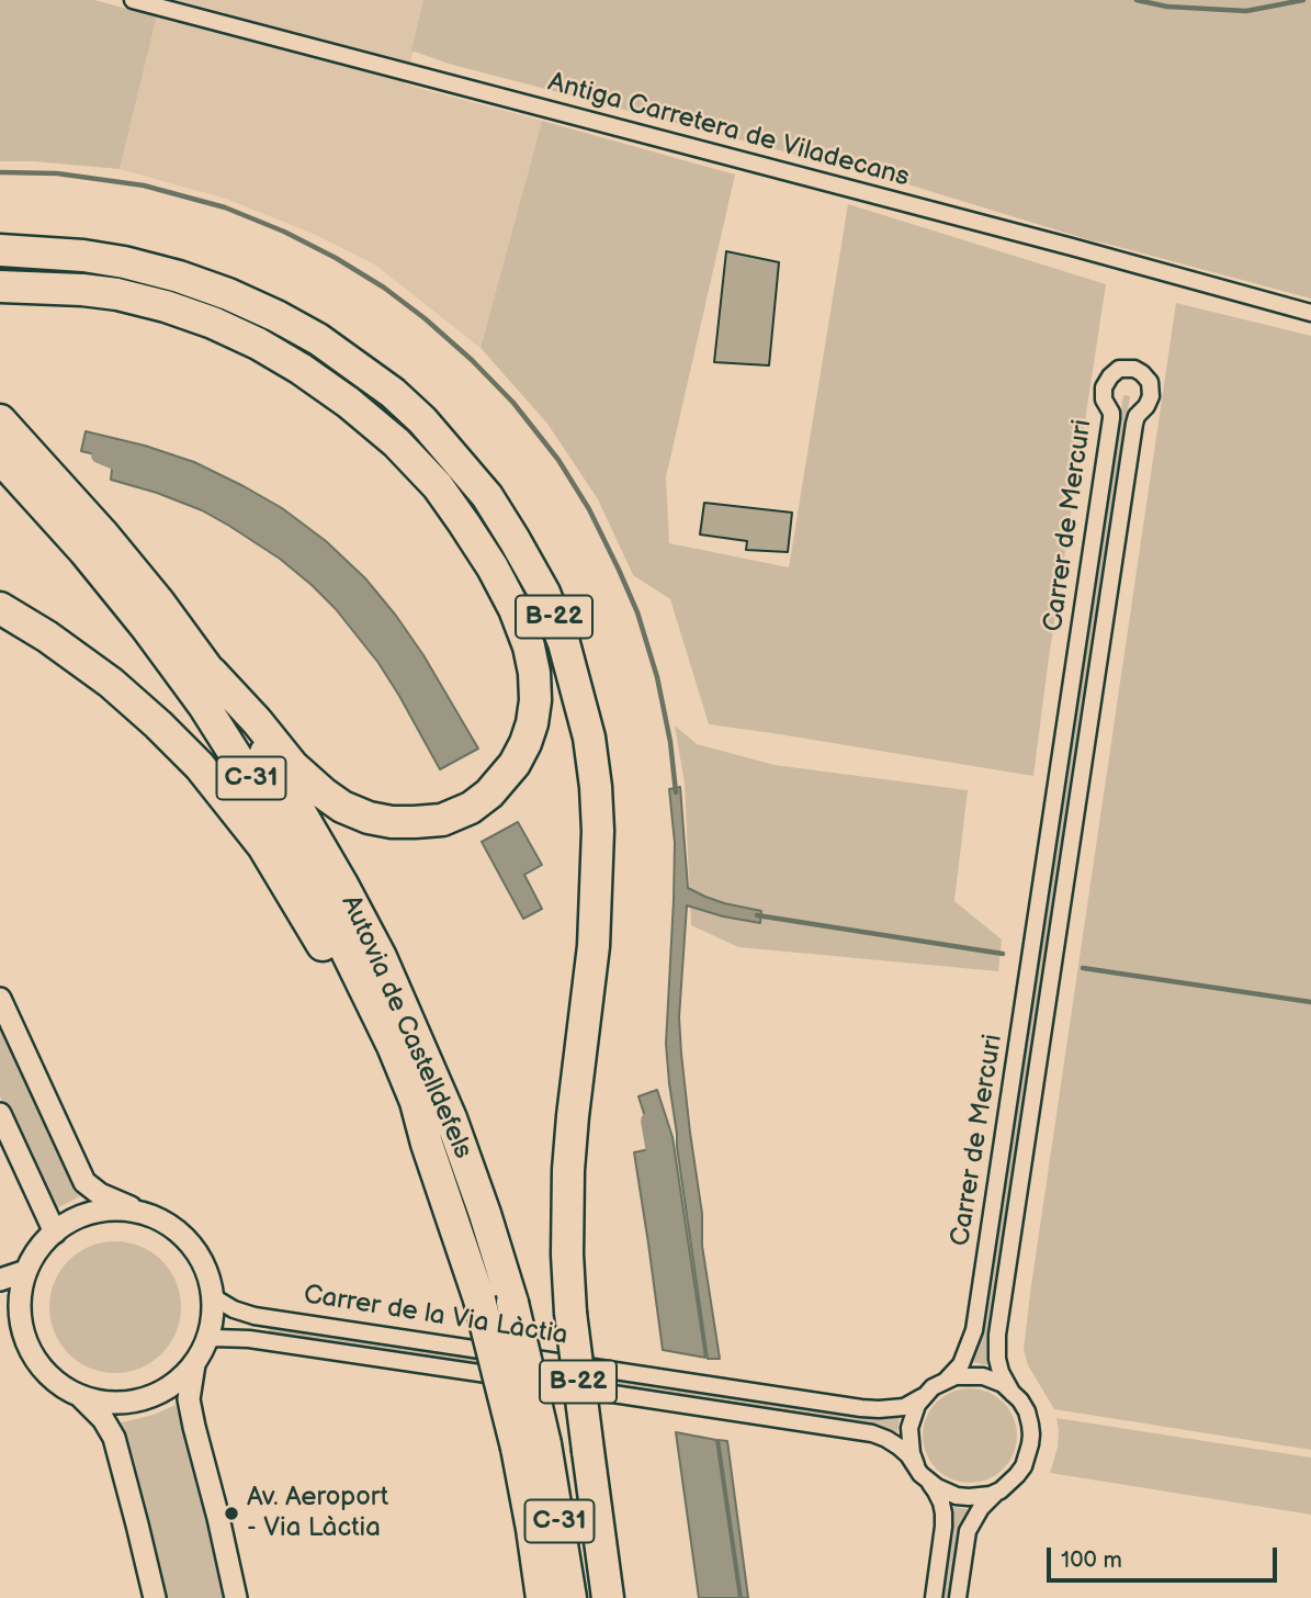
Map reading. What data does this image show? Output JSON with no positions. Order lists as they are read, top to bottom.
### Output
{
  "streets": {
    "highway": ["B-22", "C-31", "Autovia de Castelldefels"],
    "street": ["Antiga Carretera de Viladecans", "Carrer de Mercuri", "Carrer de la Via Làctia"]
  },
  "crossings": [
    ["Carrer de Mercuri", "Carrer de la Via Làctia"],
    ["C-31", "Autovia de Castelldefels"]
  ],
  "places": ["Av. Aeroport - Via Làctia"],
  "scale_bar": "100 m"
}
